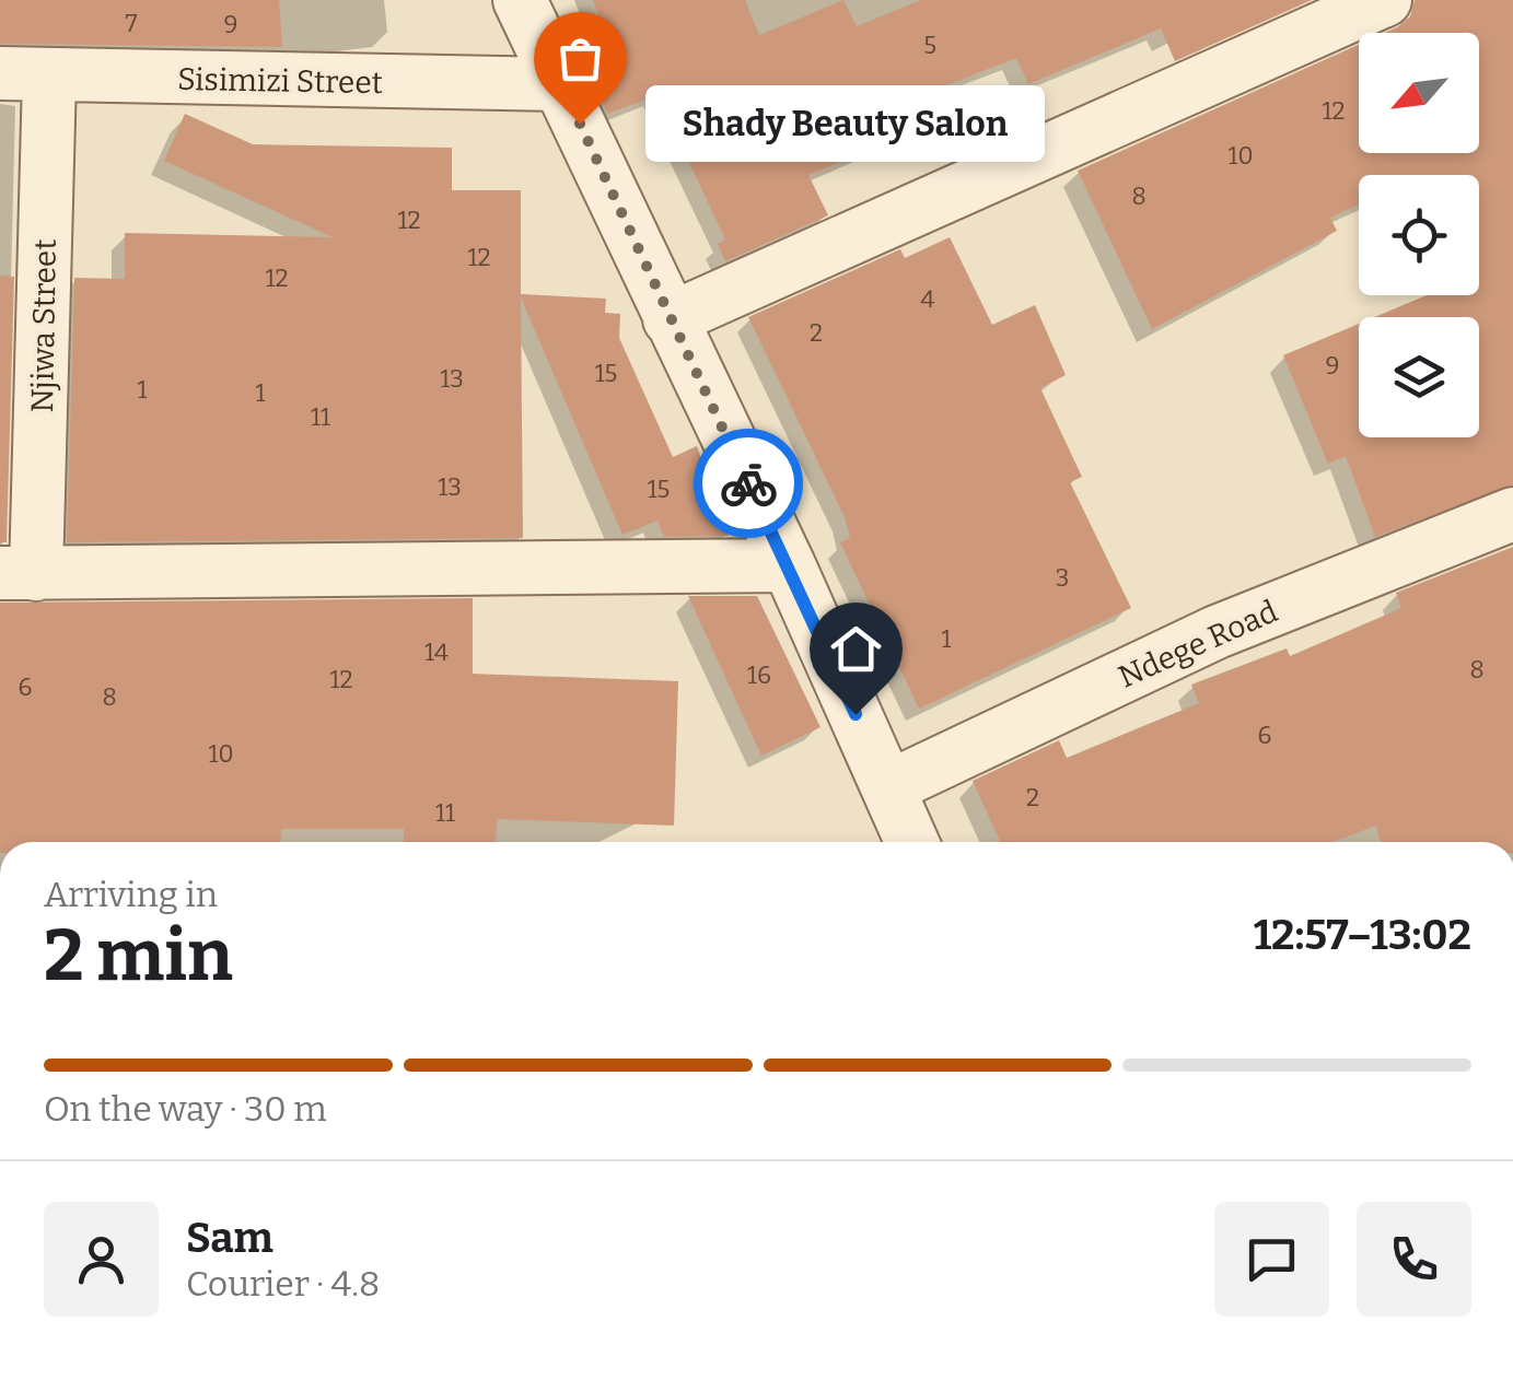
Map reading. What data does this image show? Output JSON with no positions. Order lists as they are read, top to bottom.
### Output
{
  "streets": {
    "street": ["Sisimizi Street", "Njiwa Street", "Ndege Road"]
  },
  "crossings": [
    ["Sisimizi Street", "Njiwa Street"]
  ],
  "places": ["Shady Beauty Salon"],
  "house_numbers": [
    "7",
    "9",
    "5",
    "12",
    "10",
    "8",
    "12",
    "12",
    "12",
    "4",
    "2",
    "9",
    "15",
    "13",
    "1",
    "1",
    "11",
    "13",
    "15",
    "3",
    "1",
    "14",
    "8",
    "16",
    "12",
    "6",
    "8",
    "6",
    "10",
    "2",
    "11"
  ],
  "north": "bottom left",
  "page": {
    "bubble": "Shady Beauty Salon",
    "heading": ["2 min", "Arriving in", "12:57–13:02"],
    "panel": ["Sam", "Courier · 4.8"],
    "bar": "On the way · 30 m"
  }
}
